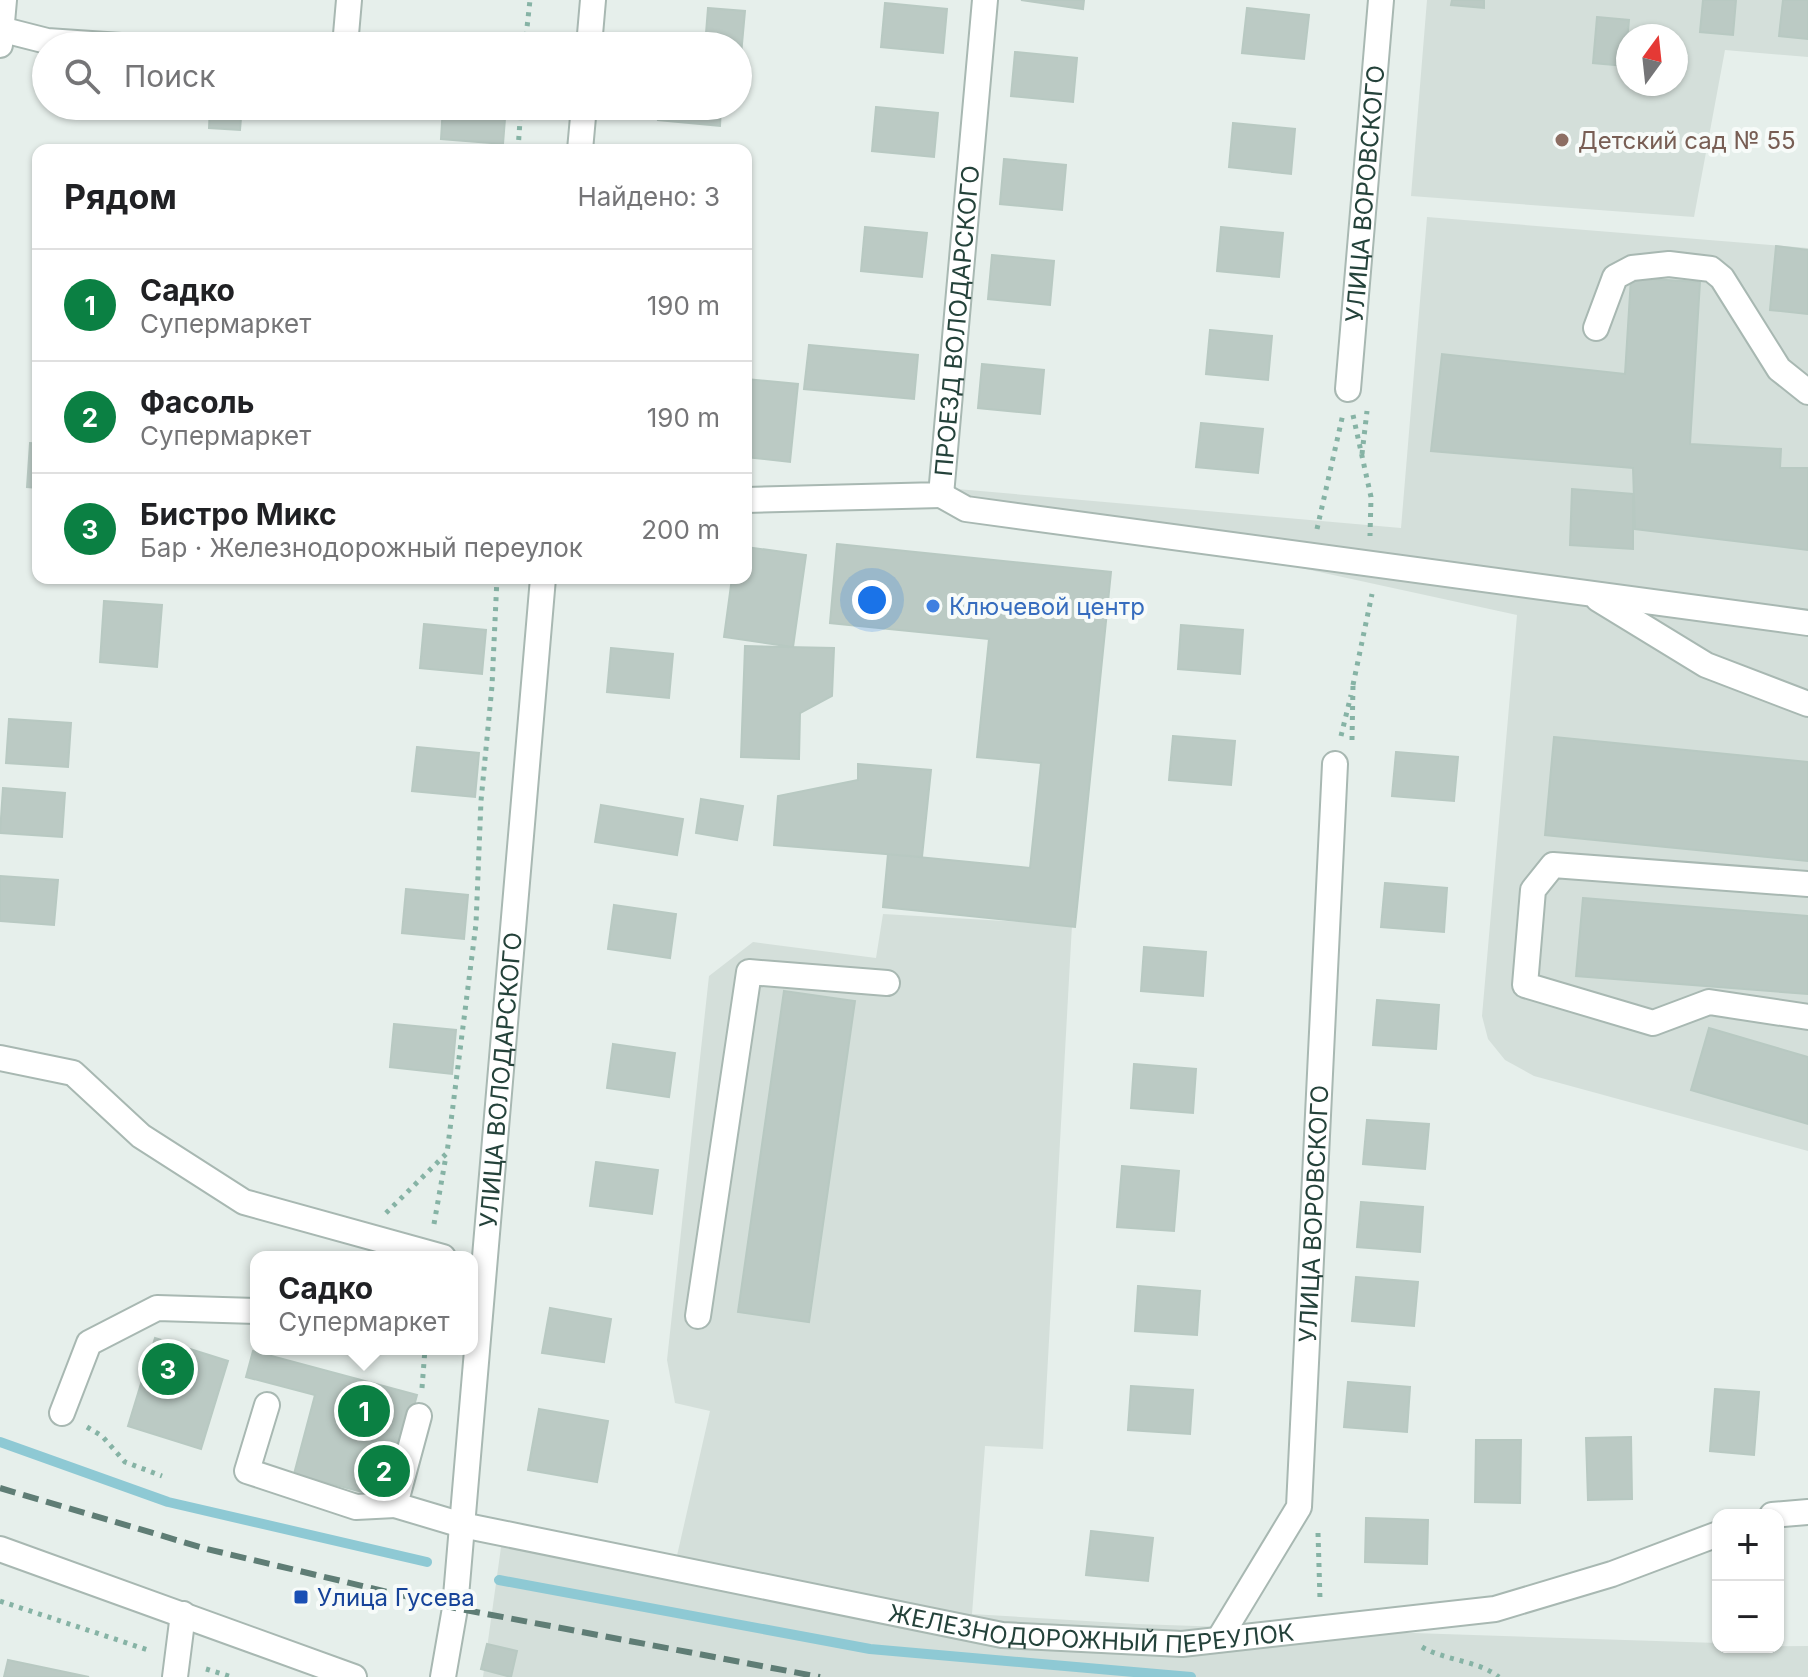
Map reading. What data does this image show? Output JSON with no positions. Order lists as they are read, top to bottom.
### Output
{
  "streets": {
    "street": [
      "УЛИЦА ВОРОВСКОГО",
      "ПРОЕЗД ВОЛОДАРСКОГО",
      "УЛИЦА ВОЛОДАРСКОГО",
      "ЖЕЛЕЗНОДОРОЖНЫЙ ПЕРЕУЛОК"
    ]
  },
  "crossings": [
    ["УЛИЦА ВОРОВСКОГО", "ЖЕЛЕЗНОДОРОЖНЫЙ ПЕРЕУЛОК"],
    ["УЛИЦА ВОЛОДАРСКОГО", "ЖЕЛЕЗНОДОРОЖНЫЙ ПЕРЕУЛОК"]
  ],
  "places": {
    "other": ["Детский сад № 55", "Ключевой центр"],
    "transit": ["Улица Гусева"]
  },
  "north": "top",
  "page": {
    "search": "Поиск",
    "heading": ["Рядом", "Найдено: 3"],
    "list": [
      {
        "mark": "1",
        "name": "Садко",
        "note": "Супермаркет",
        "value": "190 m"
      },
      {
        "mark": "2",
        "name": "Фасоль",
        "note": "Супермаркет",
        "value": "190 m"
      },
      {
        "mark": "3",
        "name": "Бистро Микс",
        "note": "Бар · Железнодорожный переулок",
        "value": "200 m"
      }
    ],
    "popup": ["Садко", "Супермаркет"],
    "pins": ["3", "1", "2"],
    "map_buttons": ["+", "−"]
  }
}
